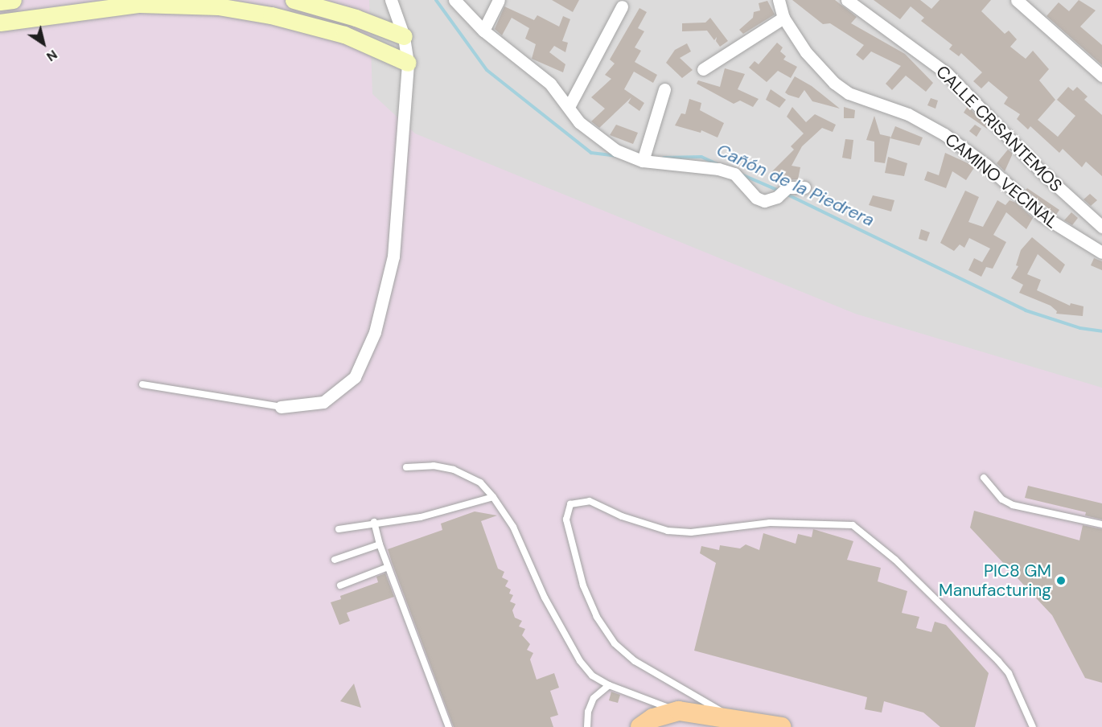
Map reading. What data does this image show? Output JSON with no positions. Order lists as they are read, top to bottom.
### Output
{
  "streets": {
    "street": ["CALLE CRISANTEMOS", "CAMINO VECINAL"]
  },
  "water": ["Cañón de la Piedrera"],
  "places": ["PIC8 GM Manufacturing"],
  "north": "bottom right"
}
